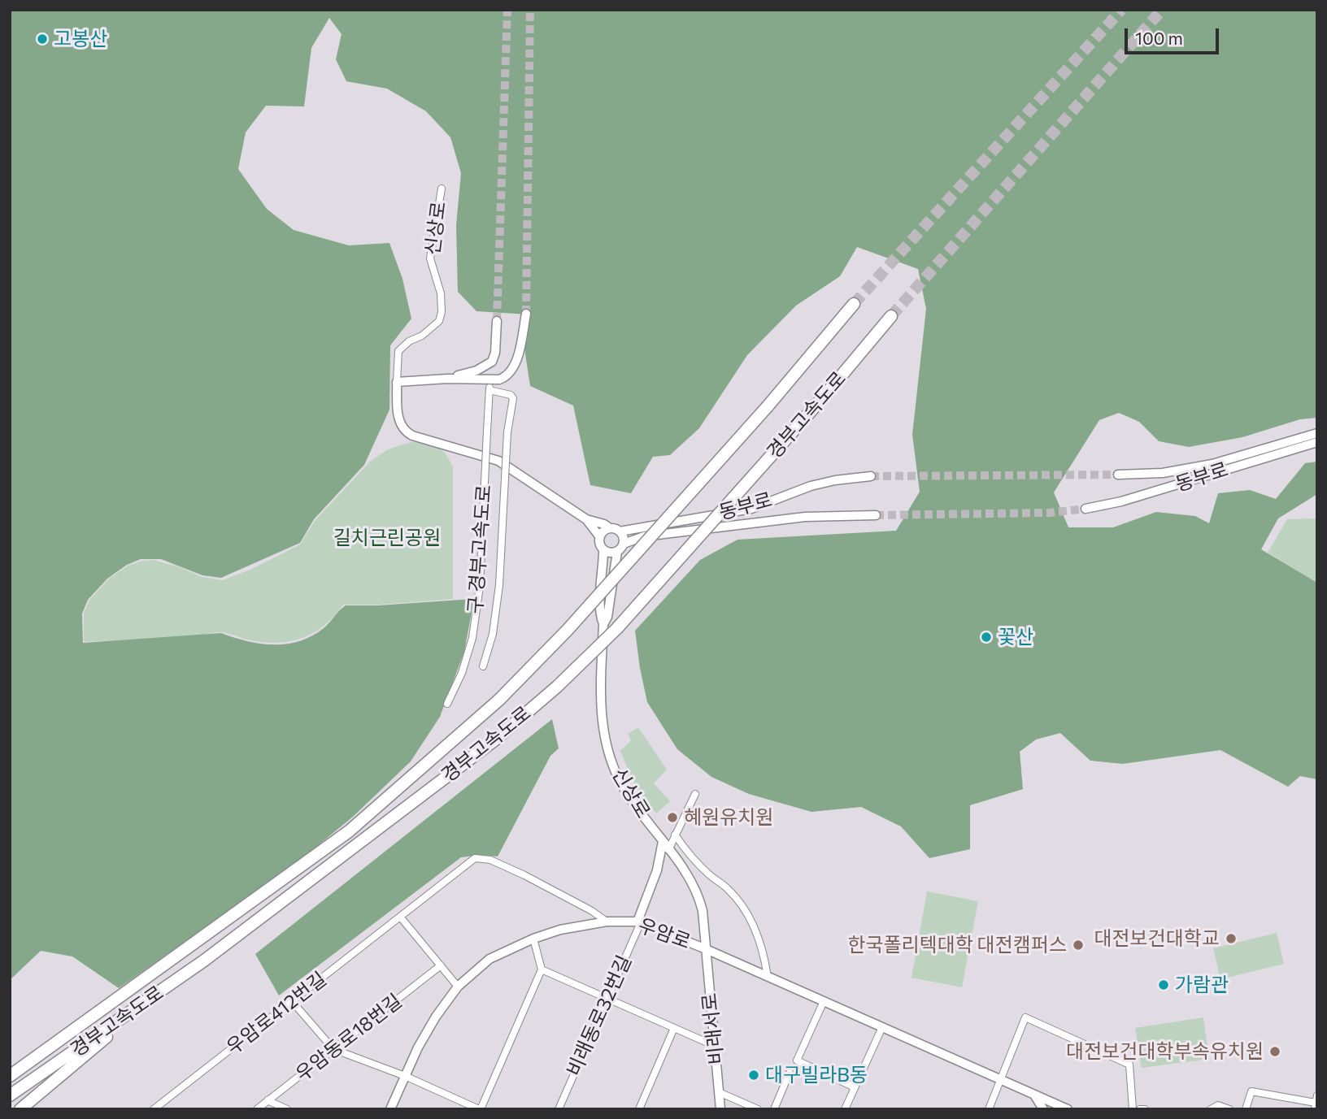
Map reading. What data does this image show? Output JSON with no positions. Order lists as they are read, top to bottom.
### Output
{
  "streets": {
    "highway": ["경부고속도로"],
    "main road": [
      "신상로",
      "동부로",
      "우암로",
      "비래서로"
    ],
    "street": [
      "구 경부고속도로",
      "우암로412번길",
      "비래동로32번길",
      "우암동로18번길"
    ]
  },
  "crossings": [
    ["신상로", "우암로"],
    ["신상로", "비래서로"],
    ["우암로", "우암로412번길"],
    ["우암로", "비래동로32번길"],
    ["우암로", "비래서로"]
  ],
  "parks": ["길치근린공원"],
  "places": [
    "고봉산",
    "꽃산",
    "혜원유치원",
    "대전보건대학교",
    "한국폴리텍대학 대전캠퍼스",
    "가람관",
    "대전보건대학부속유치원",
    "대구빌라B동"
  ],
  "scale_bar": "100 m"
}
